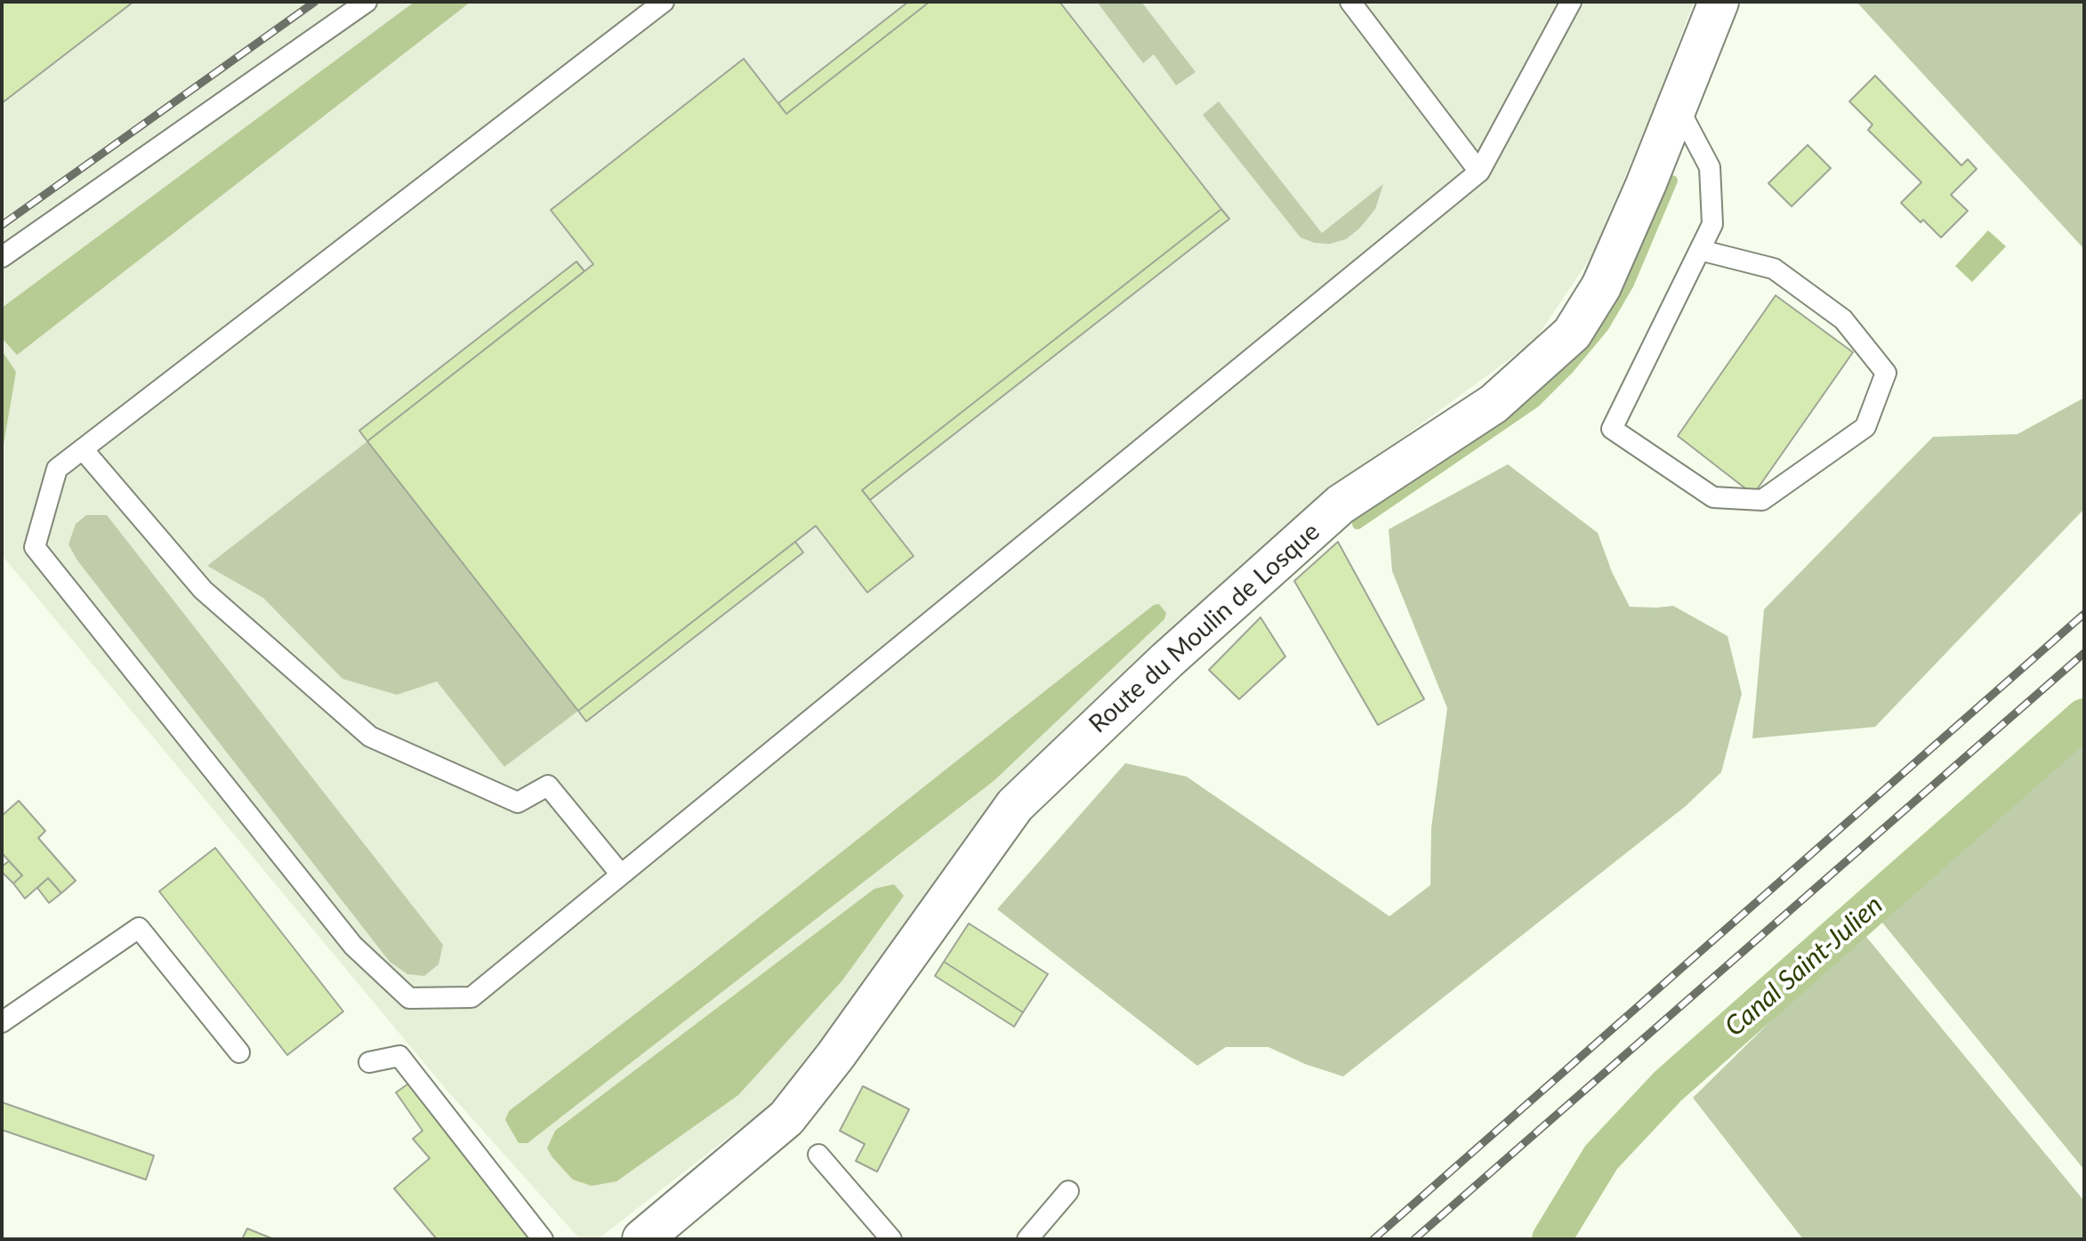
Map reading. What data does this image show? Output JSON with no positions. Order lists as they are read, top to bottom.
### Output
{
  "streets": {
    "street": ["Route du Moulin de Losque"]
  },
  "water": ["Canal Saint-Julien"]
}
